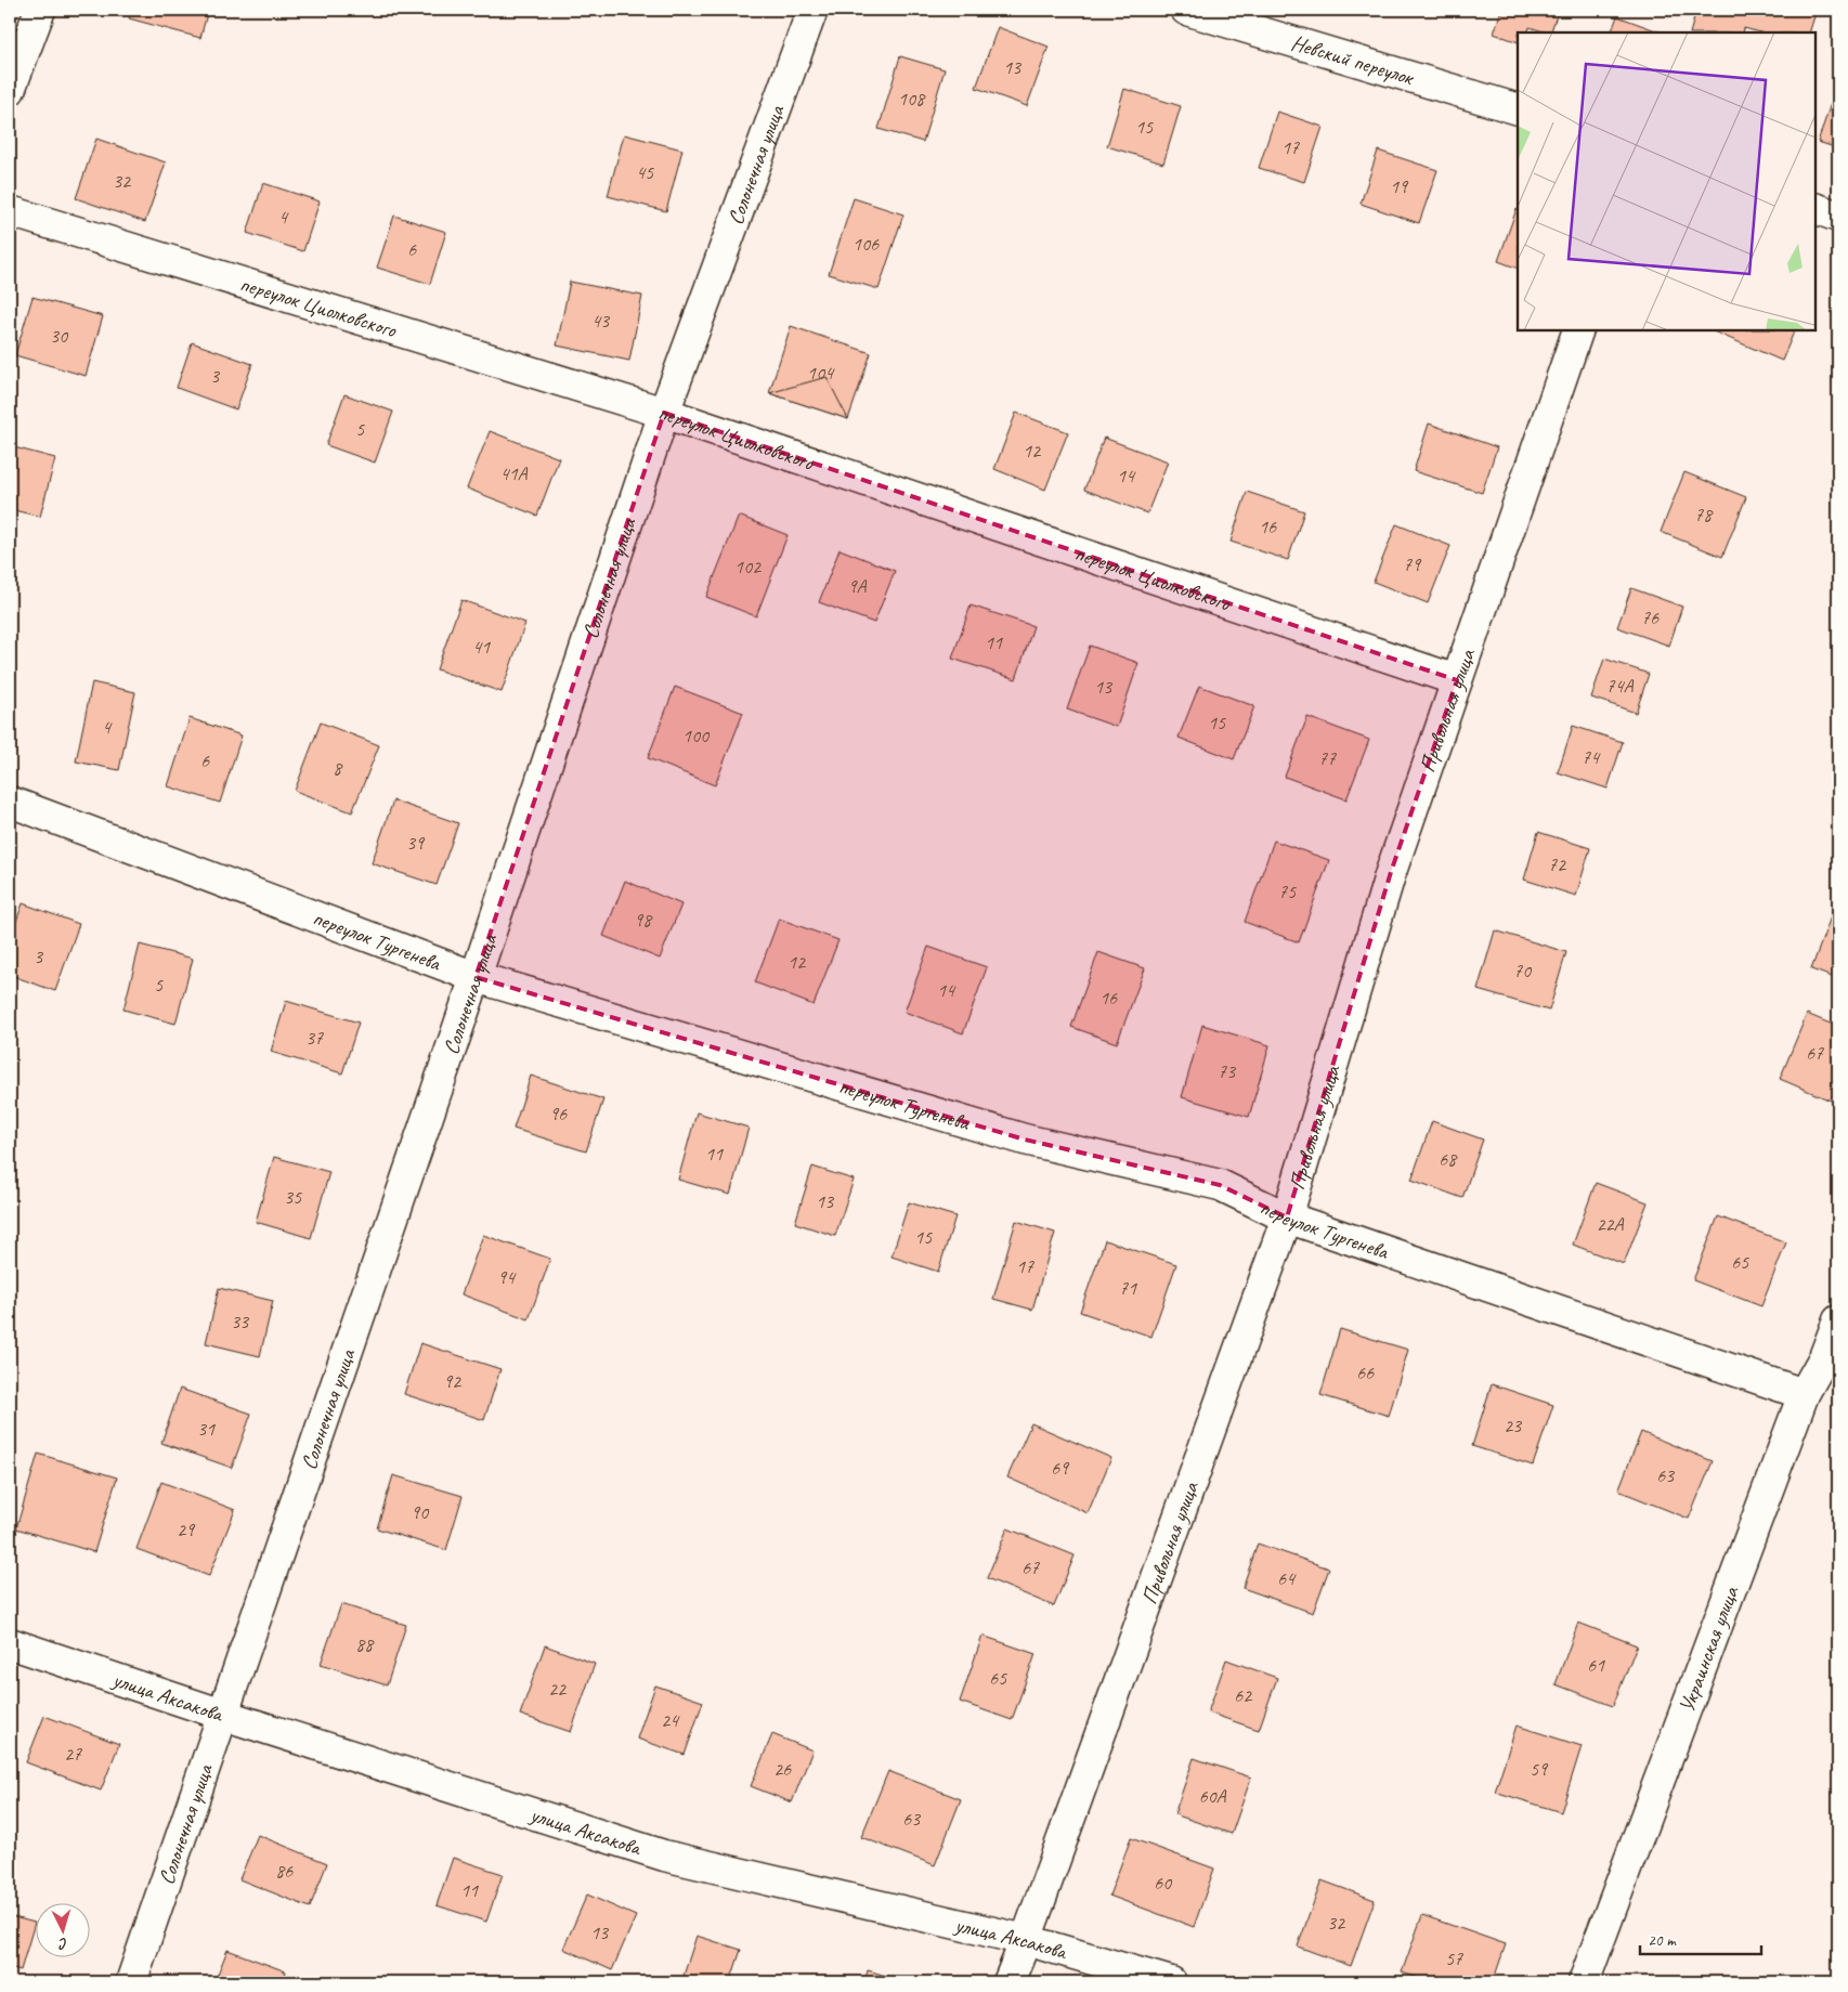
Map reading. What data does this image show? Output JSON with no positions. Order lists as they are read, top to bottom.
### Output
{
  "streets": {
    "street": [
      "Невский переулок",
      "Солонечная улица",
      "переулок Циолковского",
      "Привольная улица",
      "переулок Тургенева",
      "Украинская улица",
      "улица Аксакова"
    ]
  },
  "crossings": [
    ["Солонечная улица", "переулок Циолковского"],
    ["Солонечная улица", "переулок Тургенева"],
    ["Солонечная улица", "улица Аксакова"],
    ["переулок Циолковского", "Привольная улица"],
    ["Привольная улица", "переулок Тургенева"],
    ["Привольная улица", "улица Аксакова"],
    ["переулок Тургенева", "Украинская улица"]
  ],
  "house_numbers": [
    "13",
    "108",
    "15",
    "17",
    "45",
    "32",
    "19",
    "4",
    "106",
    "6",
    "43",
    "30",
    "104",
    "3",
    "5",
    "12",
    "41А",
    "14",
    "78",
    "16",
    "79",
    "102",
    "9А",
    "76",
    "11",
    "41",
    "74А",
    "13",
    "15",
    "4",
    "100",
    "74",
    "77",
    "6",
    "8",
    "39",
    "72",
    "75",
    "98",
    "3",
    "12",
    "70",
    "5",
    "14",
    "16",
    "37",
    "67",
    "73",
    "96",
    "11",
    "68",
    "35",
    "13",
    "22А",
    "15",
    "65",
    "17",
    "94",
    "71",
    "33",
    "66",
    "92",
    "23",
    "31",
    "69",
    "63",
    "90",
    "29",
    "67",
    "64",
    "88",
    "61",
    "65",
    "22",
    "62",
    "24",
    "27",
    "26",
    "59",
    "60А",
    "63",
    "86",
    "60",
    "11",
    "32",
    "13",
    "57"
  ],
  "scale_bar": "20 m",
  "north": "bottom"
}
